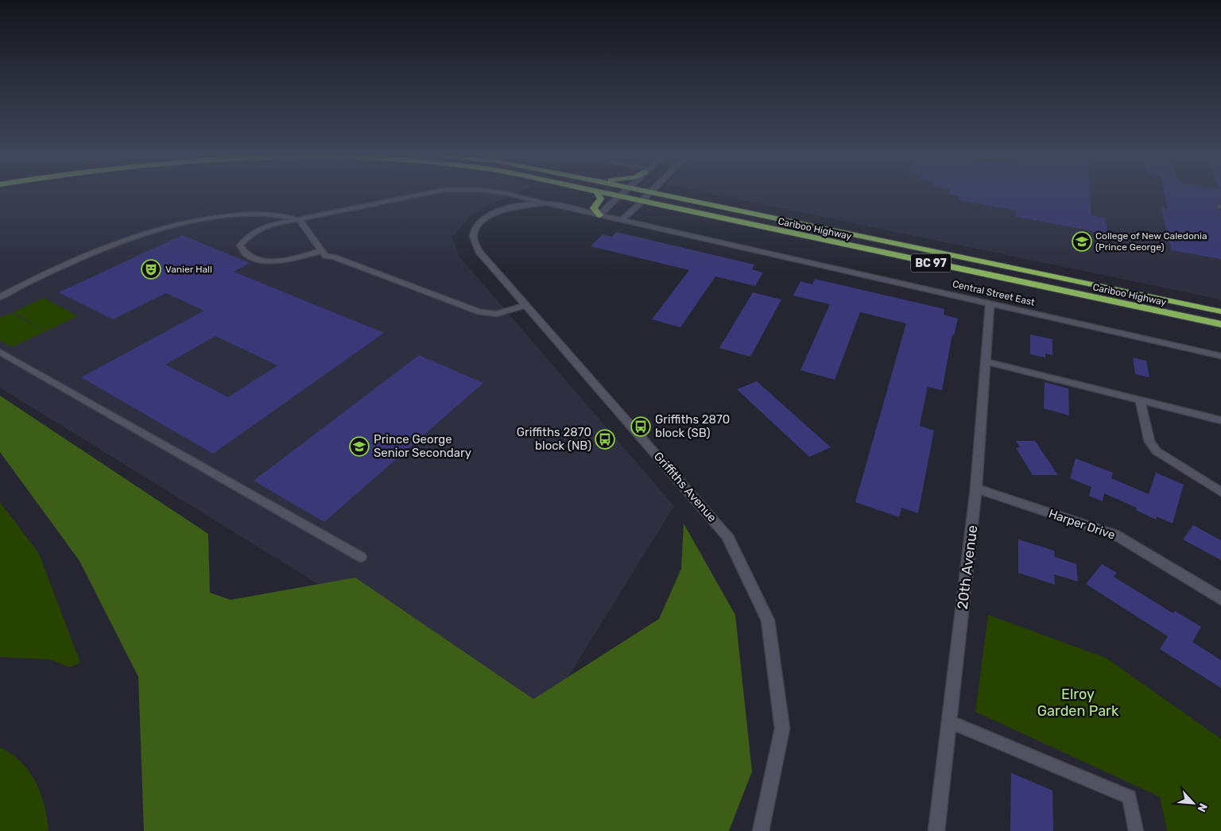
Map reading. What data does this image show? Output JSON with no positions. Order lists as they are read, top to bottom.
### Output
{
  "streets": {
    "highway": ["Cariboo Highway", "BC 97"],
    "street": [
      "Central Street East",
      "Griffiths Avenue",
      "Harper Drive",
      "20th Avenue"
    ]
  },
  "crossings": [
    ["Central Street East", "Griffiths Avenue"],
    ["Central Street East", "20th Avenue"],
    ["Harper Drive", "20th Avenue"]
  ],
  "parks": ["Elroy Garden Park"],
  "places": {
    "school or university": ["College of New Caledonia (Prince George)", "Prince George Senior Secondary"],
    "theatre": ["Vanier Hall"],
    "bus stop": ["Griffiths 2870 block (SB)", "Griffiths 2870 block (NB)"]
  },
  "north": "bottom right"
}
